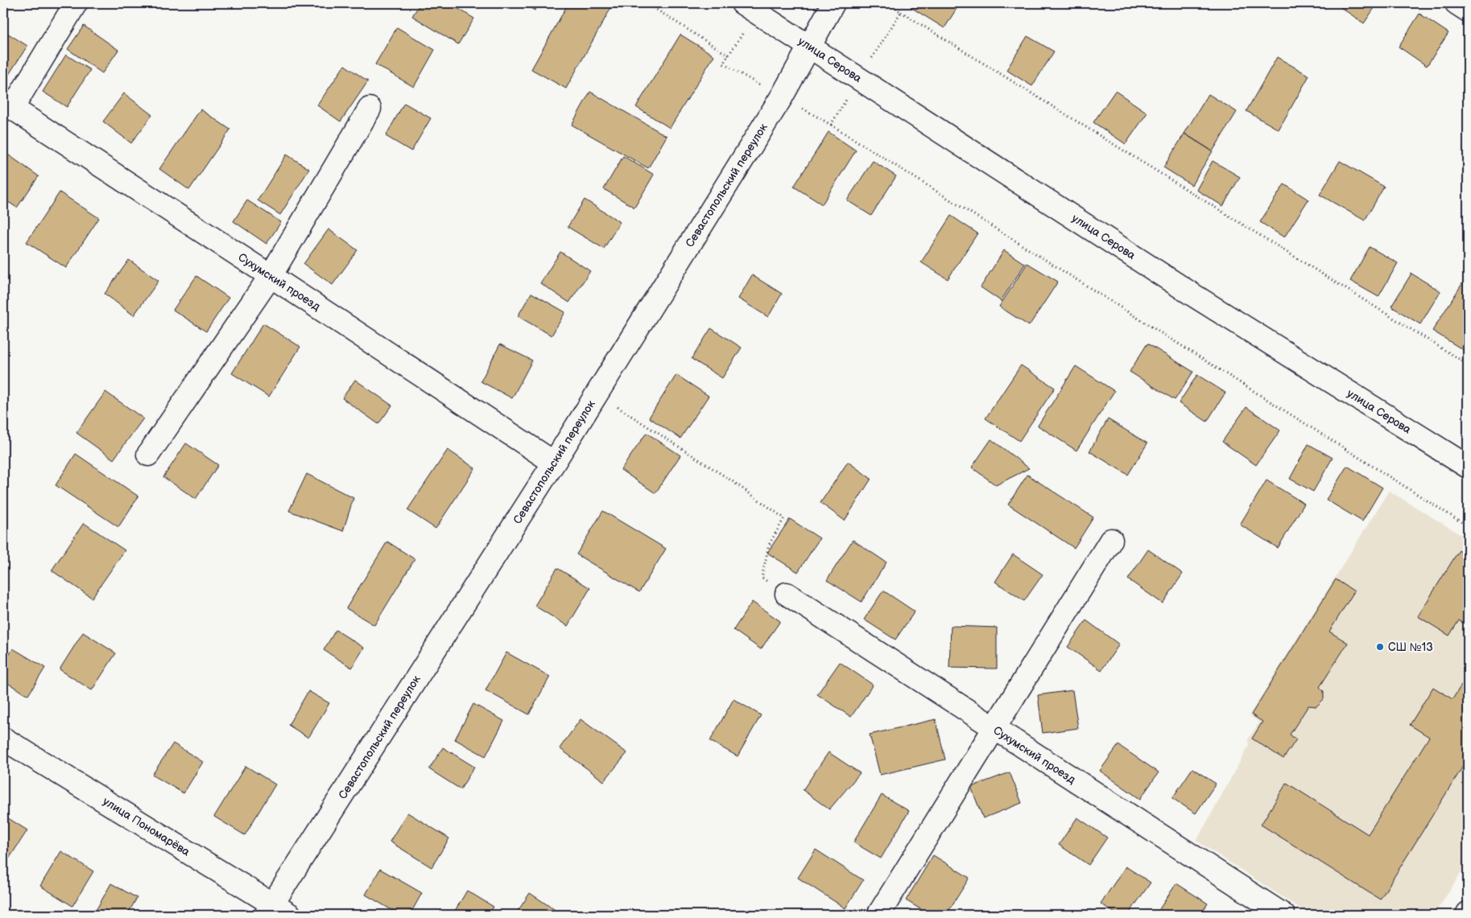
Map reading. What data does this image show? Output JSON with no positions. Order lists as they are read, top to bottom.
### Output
{
  "streets": {
    "street": [
      "улица Серова",
      "Севастопольский переулок",
      "Сухумский проезд",
      "улица Пономарёва"
    ]
  },
  "crossings": [
    ["улица Серова", "Севастопольский переулок"],
    ["Севастопольский переулок", "Сухумский проезд"],
    ["Севастопольский переулок", "улица Пономарёва"]
  ],
  "places": ["СШ №13"]
}
